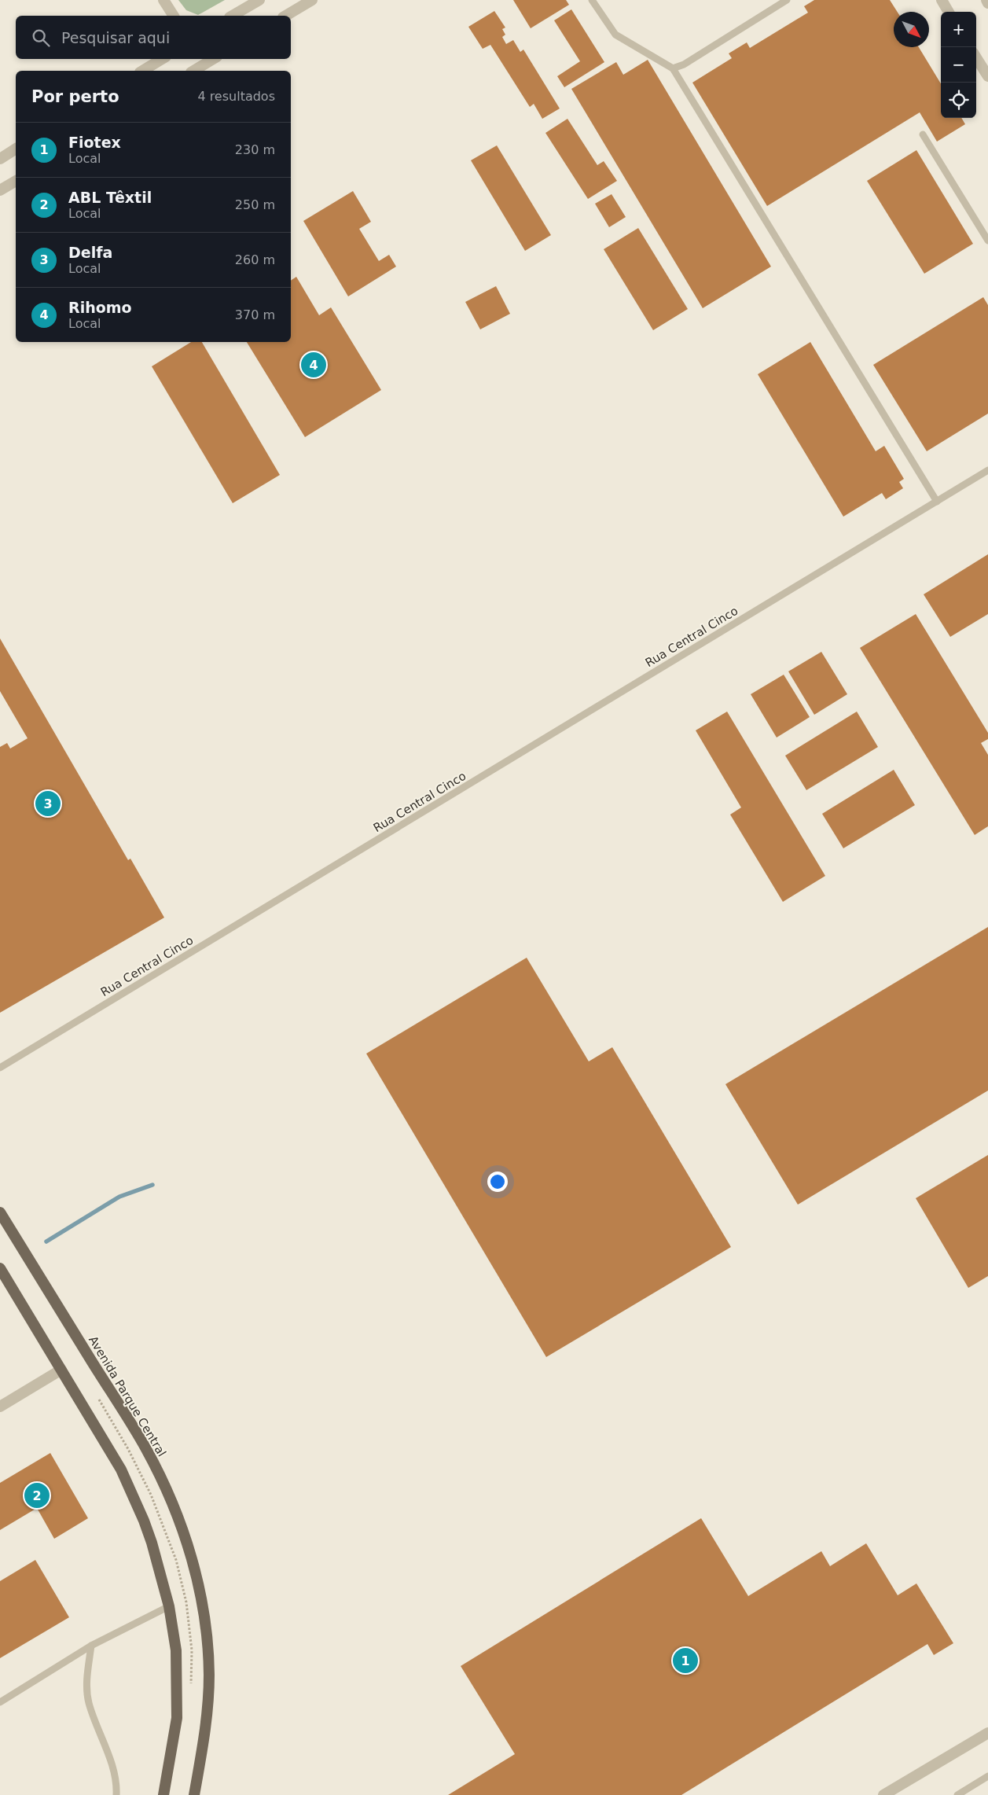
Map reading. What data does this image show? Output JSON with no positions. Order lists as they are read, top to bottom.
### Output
{
  "streets": {
    "main road": ["Avenida Parque Central"],
    "lane": ["Rua Central Cinco"]
  },
  "north": "bottom right",
  "page": {
    "map_buttons": ["+", "−"],
    "search": "Pesquisar aqui",
    "heading": ["Por perto", "4 resultados"],
    "list": [
      {
        "mark": "1",
        "name": "Fiotex",
        "note": "Local",
        "value": "230 m"
      },
      {
        "mark": "2",
        "name": "ABL Têxtil",
        "note": "Local",
        "value": "250 m"
      },
      {
        "mark": "3",
        "name": "Delfa",
        "note": "Local",
        "value": "260 m"
      },
      {
        "mark": "4",
        "name": "Rihomo",
        "note": "Local",
        "value": "370 m"
      }
    ],
    "pins": [
      "4",
      "3",
      "2",
      "1"
    ]
  }
}
